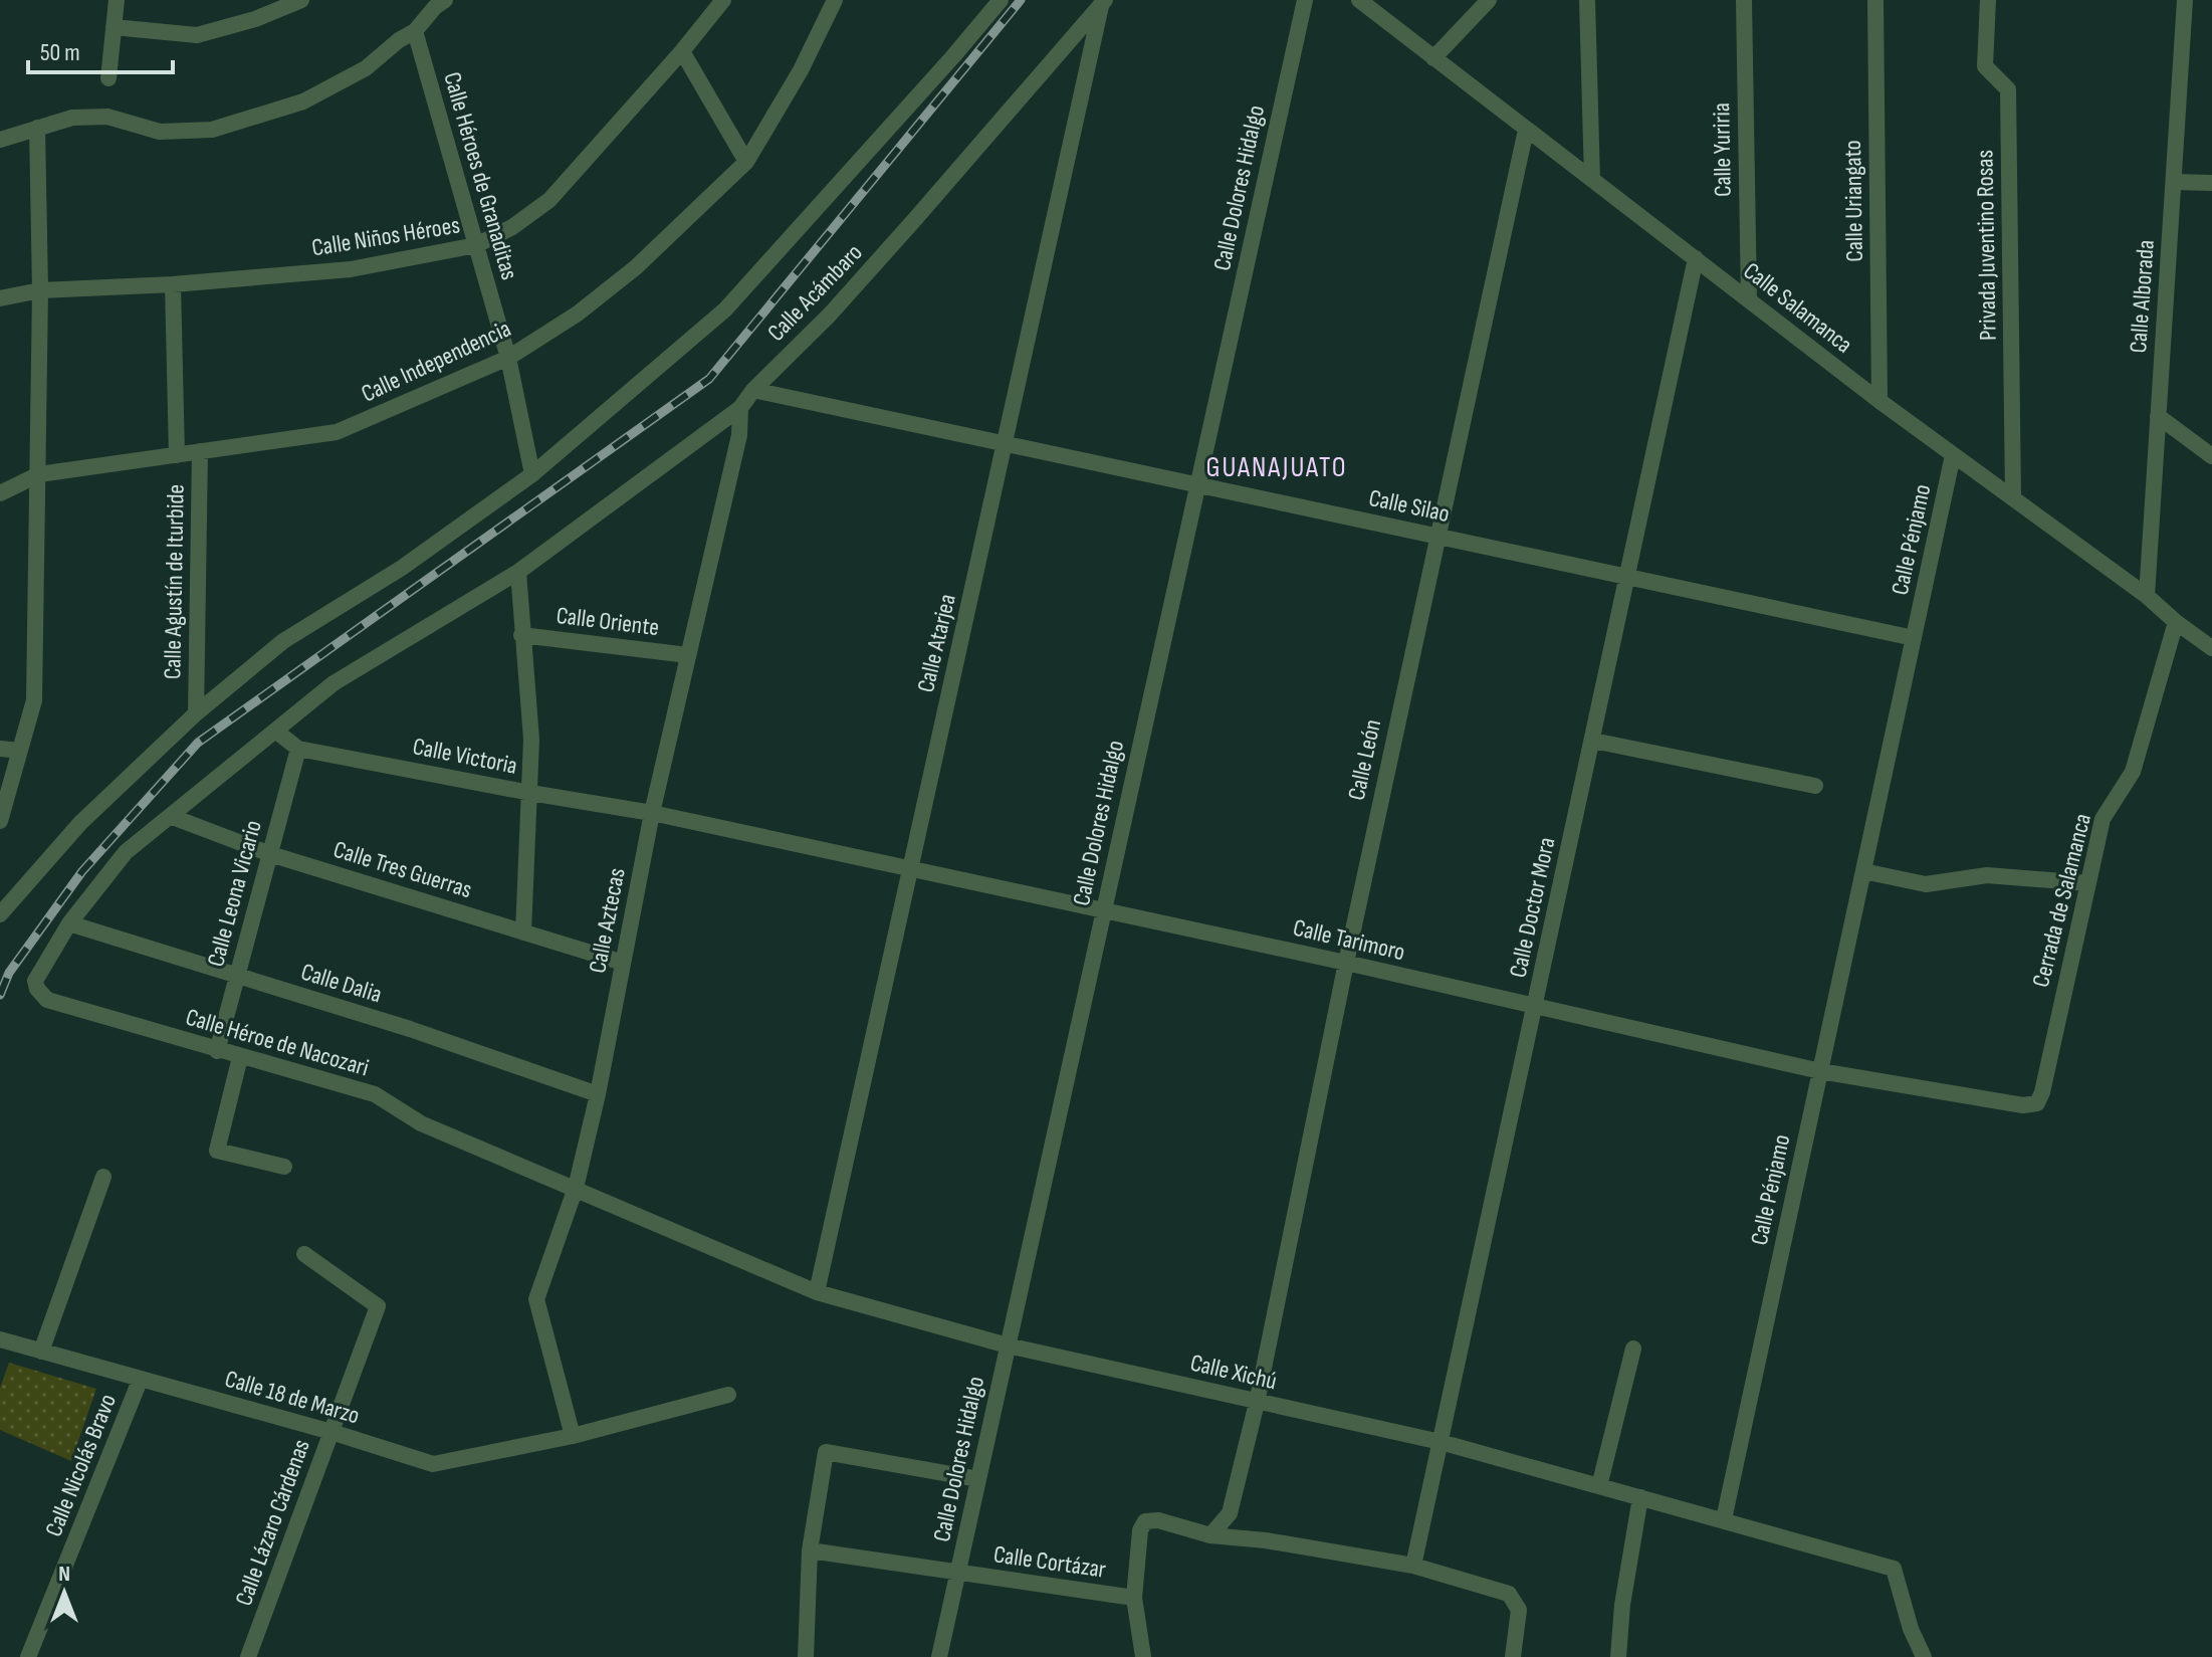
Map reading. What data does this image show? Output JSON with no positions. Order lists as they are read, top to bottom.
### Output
{
  "streets": {
    "street": [
      "Calle Yuriria",
      "Calle Héroes de Granaditas",
      "Calle Dolores Hidalgo",
      "Calle Uriangato",
      "Calle Niños Héroes",
      "Privada Juventino Rosas",
      "Calle Acámbaro",
      "Calle Alborada",
      "Calle Salamanca",
      "Calle Independencia",
      "Calle Silao",
      "Calle Pénjamo",
      "Calle Agustín de Iturbide",
      "Calle Oriente",
      "Calle Atarjea",
      "Calle Victoria",
      "Calle León",
      "Calle Tres Guerras",
      "Calle Leona Vicario",
      "Cerrada de Salamanca",
      "Calle Doctor Mora",
      "Calle Aztecas",
      "Calle Tarimoro",
      "Calle Dalia",
      "Calle Héroe de Nacozari",
      "Calle Xichú",
      "Calle 18 de Marzo",
      "Calle Nicolás Bravo",
      "Calle Lázaro Cárdenas",
      "Calle Cortázar"
    ]
  },
  "crossings": [
    ["Calle Yuriria", "Calle Salamanca"],
    ["Calle Héroes de Granaditas", "Calle Niños Héroes"],
    ["Calle Héroes de Granaditas", "Calle Independencia"],
    ["Calle Dolores Hidalgo", "Calle Silao"],
    ["Calle Dolores Hidalgo", "Calle Tarimoro"],
    ["Calle Dolores Hidalgo", "Calle Xichú"],
    ["Calle Dolores Hidalgo", "Calle Cortázar"],
    ["Calle Uriangato", "Calle Salamanca"],
    ["Calle Niños Héroes", "Calle Agustín de Iturbide"],
    ["Privada Juventino Rosas", "Calle Salamanca"],
    ["Calle Acámbaro", "Calle Silao"],
    ["Calle Acámbaro", "Calle Atarjea"],
    ["Calle Acámbaro", "Calle Victoria"],
    ["Calle Acámbaro", "Calle Tres Guerras"],
    ["Calle Acámbaro", "Calle Aztecas"],
    ["Calle Acámbaro", "Calle Dalia"],
    ["Calle Acámbaro", "Calle Héroe de Nacozari"],
    ["Calle Alborada", "Calle Salamanca"],
    ["Calle Salamanca", "Calle Pénjamo"],
    ["Calle Salamanca", "Calle León"],
    ["Calle Salamanca", "Cerrada de Salamanca"],
    ["Calle Salamanca", "Calle Doctor Mora"],
    ["Calle Independencia", "Calle Agustín de Iturbide"],
    ["Calle Silao", "Calle Pénjamo"],
    ["Calle Silao", "Calle Atarjea"],
    ["Calle Silao", "Calle León"],
    ["Calle Silao", "Calle Doctor Mora"],
    ["Calle Pénjamo", "Calle Tarimoro"],
    ["Calle Pénjamo", "Calle Xichú"],
    ["Calle Oriente", "Calle Aztecas"],
    ["Calle Atarjea", "Calle Tarimoro"],
    ["Calle Atarjea", "Calle Xichú"],
    ["Calle Victoria", "Calle Leona Vicario"],
    ["Calle Victoria", "Calle Aztecas"],
    ["Calle Victoria", "Calle Tarimoro"],
    ["Calle León", "Calle Tarimoro"],
    ["Calle León", "Calle Xichú"],
    ["Calle Tres Guerras", "Calle Leona Vicario"],
    ["Calle Tres Guerras", "Calle Aztecas"],
    ["Calle Leona Vicario", "Calle Dalia"],
    ["Calle Leona Vicario", "Calle Héroe de Nacozari"],
    ["Cerrada de Salamanca", "Calle Tarimoro"],
    ["Calle Doctor Mora", "Calle Tarimoro"],
    ["Calle Doctor Mora", "Calle Xichú"],
    ["Calle Aztecas", "Calle Tarimoro"],
    ["Calle Aztecas", "Calle Dalia"],
    ["Calle Aztecas", "Calle Héroe de Nacozari"],
    ["Calle Aztecas", "Calle Xichú"],
    ["Calle Aztecas", "Calle 18 de Marzo"],
    ["Calle Héroe de Nacozari", "Calle Xichú"],
    ["Calle 18 de Marzo", "Calle Nicolás Bravo"],
    ["Calle 18 de Marzo", "Calle Lázaro Cárdenas"]
  ],
  "districts": ["GUANAJUATO"],
  "scale_bar": "50 m",
  "north": "top"
}
